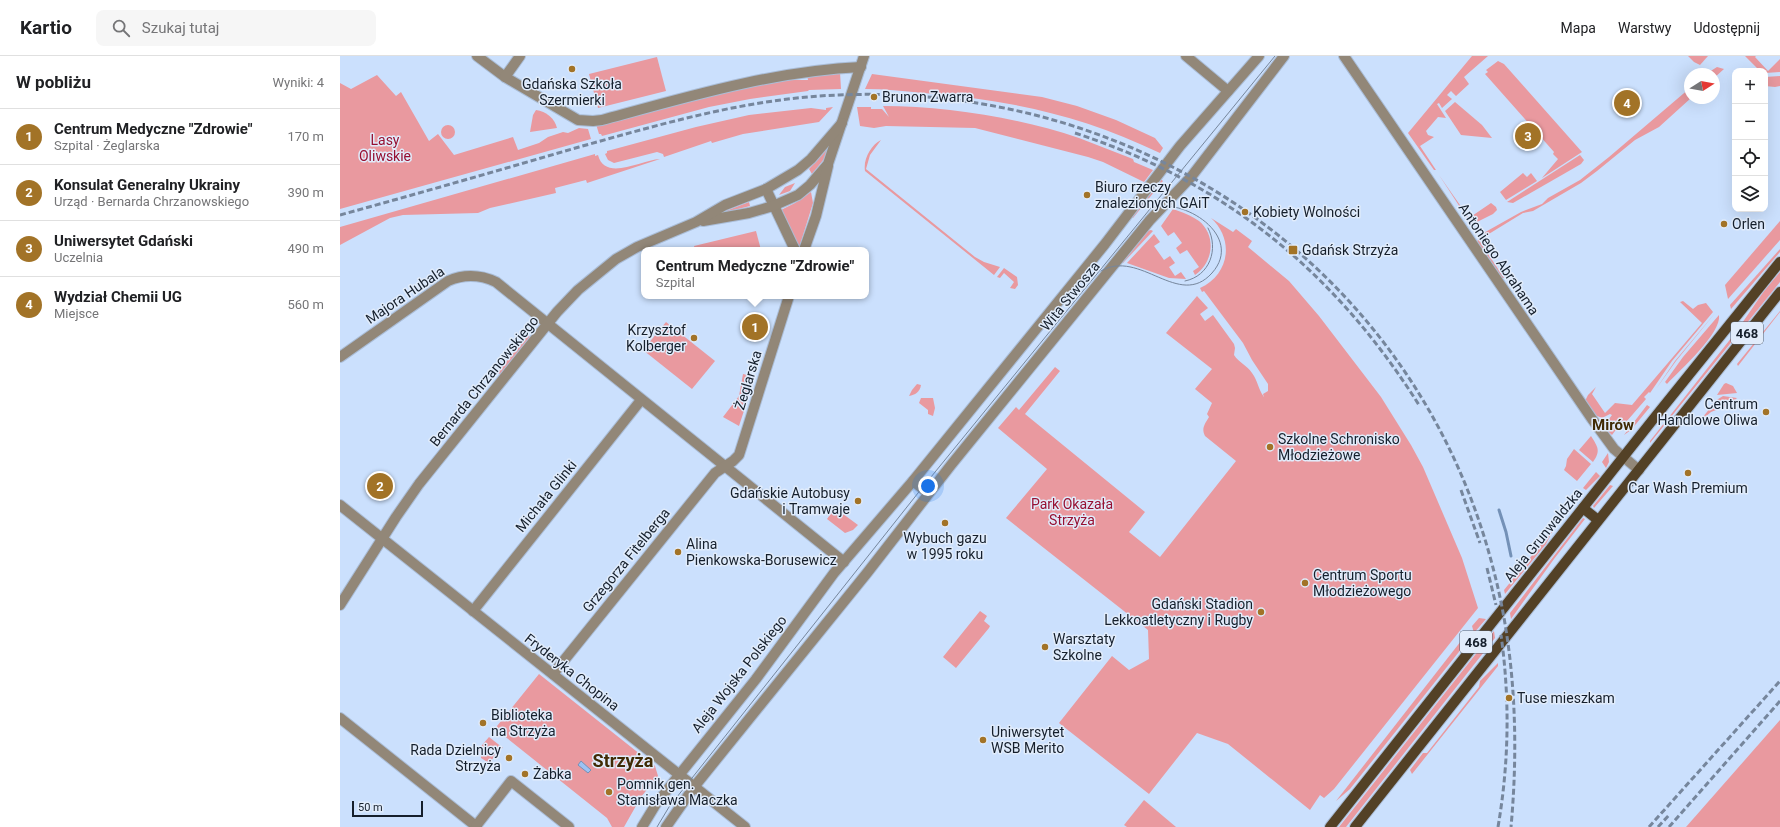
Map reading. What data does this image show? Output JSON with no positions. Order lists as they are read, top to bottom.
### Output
{
  "streets": {
    "main road": ["468", "Aleja Grunwaldzka"],
    "street": [
      "Antoniego Abrahama",
      "Majora Hubala",
      "Wita Stwosza",
      "Żeglarska",
      "Bernarda Chrzanowskiego",
      "Michała Glinki",
      "Grzegorza Fitelberga",
      "Fryderyka Chopina",
      "Aleja Wojska Polskiego"
    ]
  },
  "crossings": [
    ["Antoniego Abrahama", "468"],
    ["Antoniego Abrahama", "Aleja Grunwaldzka"],
    ["Majora Hubala", "Żeglarska"],
    ["Majora Hubala", "Bernarda Chrzanowskiego"],
    ["Majora Hubala", "Michała Glinki"],
    ["Majora Hubala", "Grzegorza Fitelberga"],
    ["Majora Hubala", "Aleja Wojska Polskiego"],
    ["Wita Stwosza", "Fryderyka Chopina"],
    ["Wita Stwosza", "Aleja Wojska Polskiego"],
    ["Żeglarska", "Grzegorza Fitelberga"],
    ["Bernarda Chrzanowskiego", "Fryderyka Chopina"],
    ["Michała Glinki", "Fryderyka Chopina"],
    ["Grzegorza Fitelberga", "Fryderyka Chopina"],
    ["Fryderyka Chopina", "Aleja Wojska Polskiego"]
  ],
  "districts": ["Mirów", "Strzyża"],
  "parks": ["Lasy Oliwskie", "Park Okazała Strzyża"],
  "places": {
    "other": [
      "Gdańska Szkoła Szermierki",
      "Brunon Zwarra",
      "Biuro rzeczy znalezionych GAiT",
      "Kobiety Wolności",
      "Orlen",
      "Krzysztof Kolberger",
      "Centrum Handlowe Oliwa",
      "Szkolne Schronisko Młodzieżowe",
      "Car Wash Premium",
      "Gdańskie Autobusy i Tramwaje",
      "Wybuch gazu w 1995 roku",
      "Alina Pienkowska-Borusewicz",
      "Centrum Sportu Młodzieżowego",
      "Gdański Stadion Lekkoatletyczny i Rugby",
      "Warsztaty Szkolne",
      "Tuse mieszkam",
      "Biblioteka na Strzyża",
      "Uniwersytet WSB Merito",
      "Rada Dzielnicy Strzyża",
      "Żabka",
      "Pomnik gen. Stanisława Maczka"
    ],
    "transit": ["Gdańsk Strzyża"]
  },
  "scale_bar": "50 m",
  "north": "right",
  "page": {
    "header": "Kartio",
    "search": "Szukaj tutaj",
    "nav": ["Mapa", "Warstwy", "Udostępnij"],
    "heading": ["W pobliżu", "Wyniki: 4"],
    "map_buttons": ["+", "−"],
    "pins": [
      "4",
      "3",
      "1",
      "2"
    ],
    "list": [
      {
        "mark": "1",
        "name": "Centrum Medyczne \"Zdrowie\"",
        "note": "Szpital · Żeglarska",
        "value": "170 m"
      },
      {
        "mark": "2",
        "name": "Konsulat Generalny Ukrainy",
        "note": "Urząd · Bernarda Chrzanowskiego",
        "value": "390 m"
      },
      {
        "mark": "3",
        "name": "Uniwersytet Gdański",
        "note": "Uczelnia",
        "value": "490 m"
      },
      {
        "mark": "4",
        "name": "Wydział Chemii UG",
        "note": "Miejsce",
        "value": "560 m"
      }
    ],
    "popup": ["Centrum Medyczne \"Zdrowie\"", "Szpital"],
    "scale": "50 m"
  }
}
